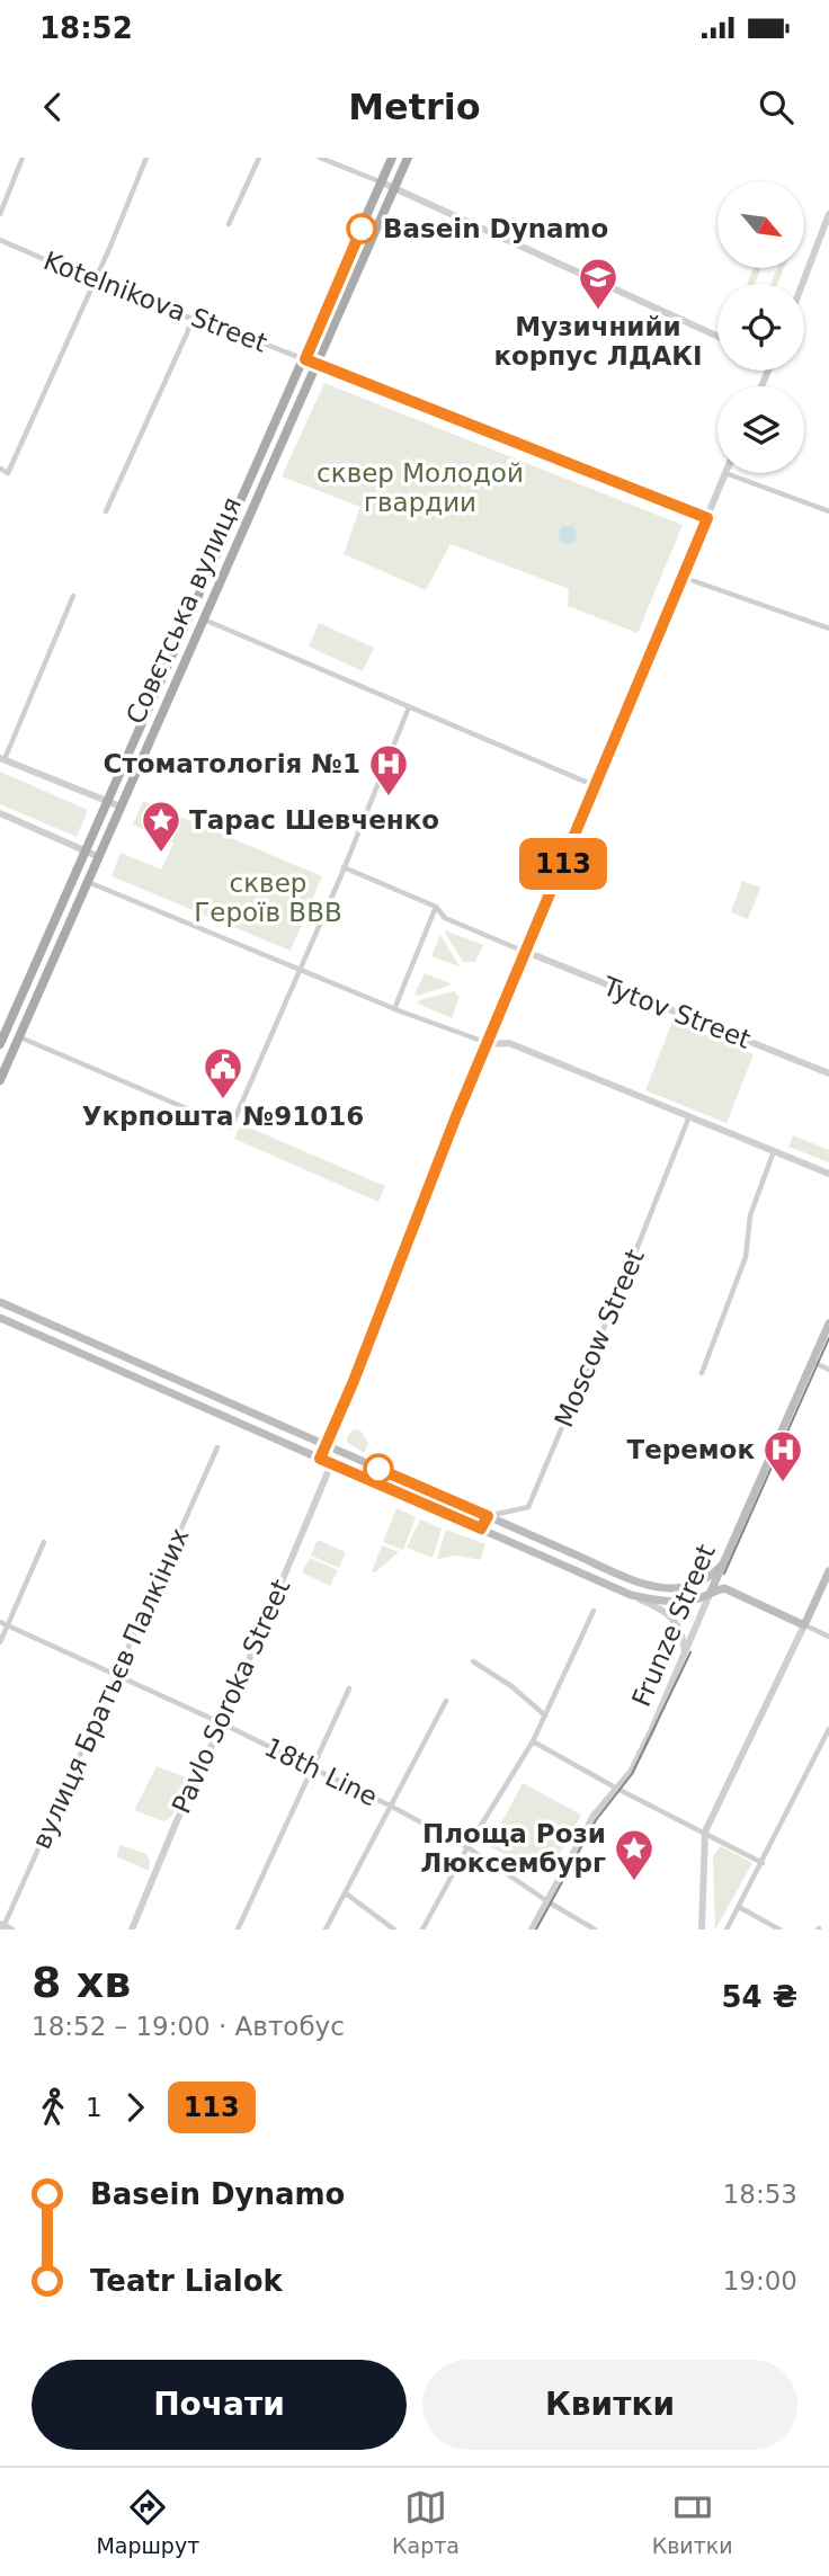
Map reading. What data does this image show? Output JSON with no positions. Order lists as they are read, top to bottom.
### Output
{
  "streets": {
    "main road": ["Совєтська вулиця", "Frunze Street"],
    "street": [
      "Kotelnikova Street",
      "Tytov Street",
      "Moscow Street",
      "вулиця Братьєв Палкіних",
      "Pavlo Soroka Street",
      "18th Line"
    ]
  },
  "crossings": [
    ["Kotelnikova Street", "Совєтська вулиця"],
    ["вулиця Братьєв Палкіних", "18th Line"],
    ["Pavlo Soroka Street", "18th Line"]
  ],
  "parks": ["сквер Молодой гвардии", "сквер Героїв ВВВ"],
  "places": {
    "other": ["Basein Dynamo"],
    "school or university": ["Музичнийи корпус ЛДАКІ"],
    "hospital": ["Стоматологія №1", "Теремок"],
    "place": ["Тарас Шевченко", "Площа Рози Люксембург"],
    "public building": ["Укрпошта №91016"]
  },
  "lines": ["bus line 113"],
  "north": "bottom right",
  "page": {
    "status": "18:52",
    "header": "Metrio",
    "on_map": "113",
    "heading": ["8 хв", "18:52 – 19:00 · Автобус", "54 ₴"],
    "legs": ["1", "113"],
    "list": [
      {
        "name": "Basein Dynamo",
        "value": "18:53"
      },
      {
        "name": "Teatr Lialok",
        "value": "19:00"
      }
    ],
    "buttons": ["Почати", "Квитки"],
    "tabs": ["Маршрут", "Карта", "Квитки"]
  }
}
